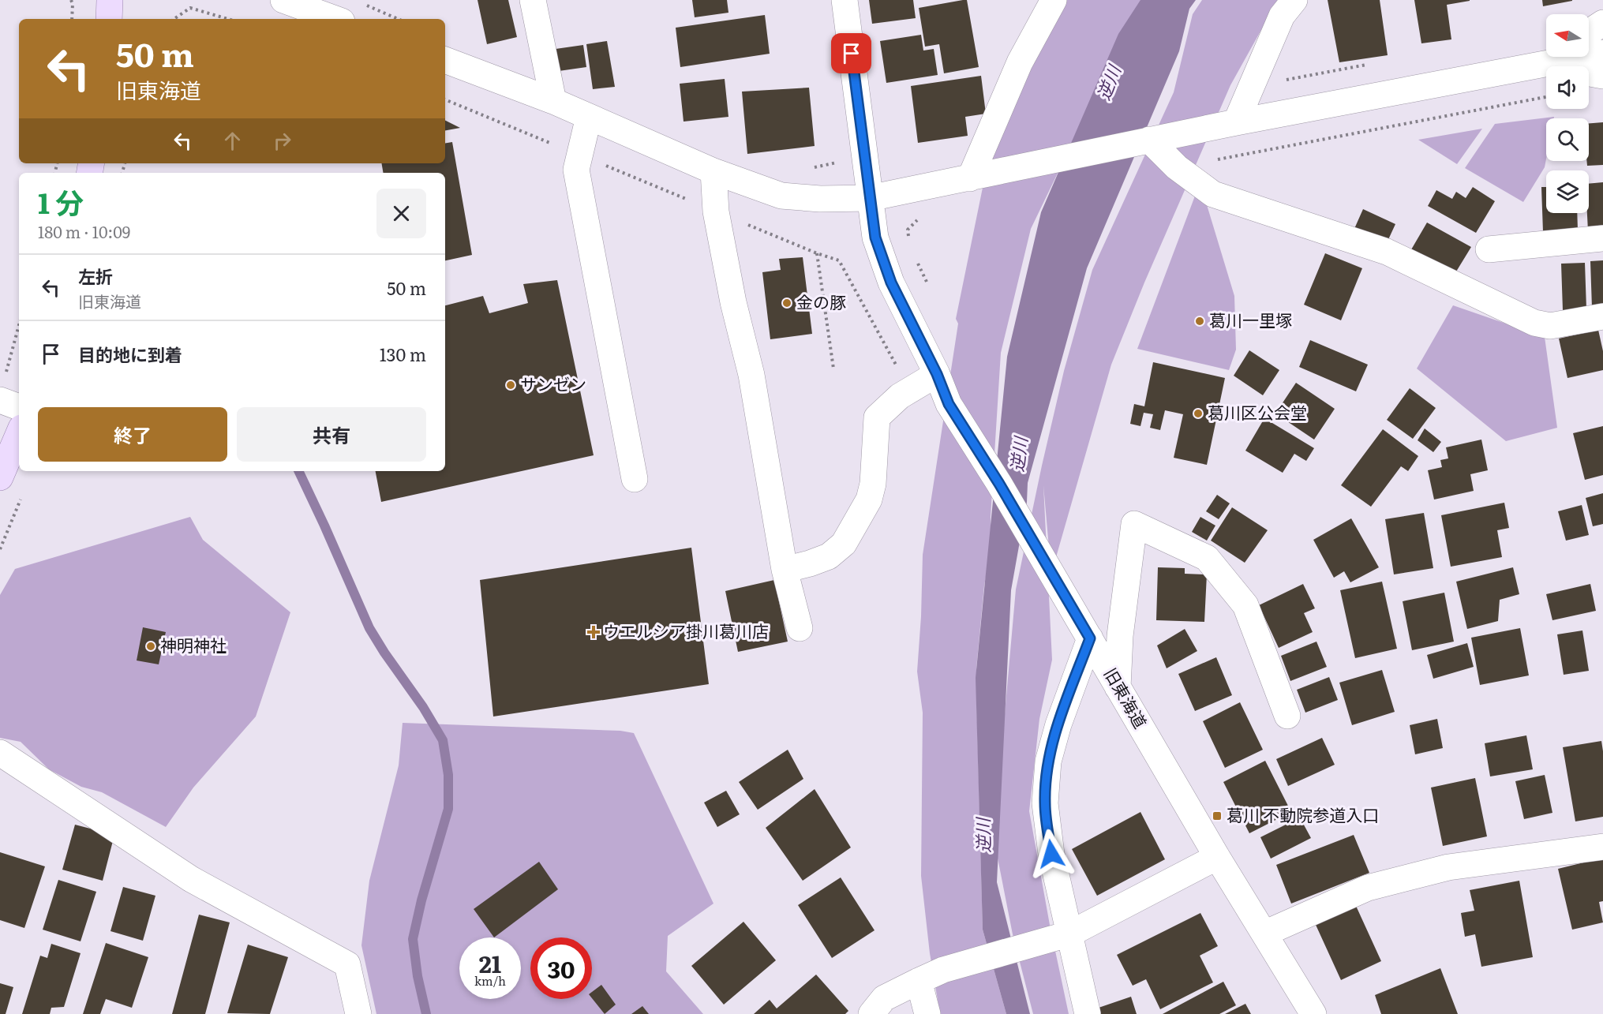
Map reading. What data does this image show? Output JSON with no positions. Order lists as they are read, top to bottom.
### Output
{
  "streets": {
    "street": ["旧東海道"]
  },
  "water": ["逆川"],
  "places": {
    "other": [
      "金の豚",
      "葛川一里塚",
      "サンゼン",
      "葛川区公会堂",
      "神明神社"
    ],
    "health": ["ウエルシア掛川葛川店"],
    "transit": ["葛川 不動院参道入口"]
  },
  "north": "left",
  "page": {
    "turn": ["50 m", "旧東海道"],
    "heading": ["1 分", "180 m · 10:09"],
    "list": [
      {
        "name": "左折",
        "note": "旧東海道",
        "value": "50 m"
      },
      {
        "name": "目的地に到着",
        "value": "130 m"
      }
    ],
    "buttons": ["終了", "共有"],
    "speed": "21 km/h",
    "limit": "30"
  }
}
